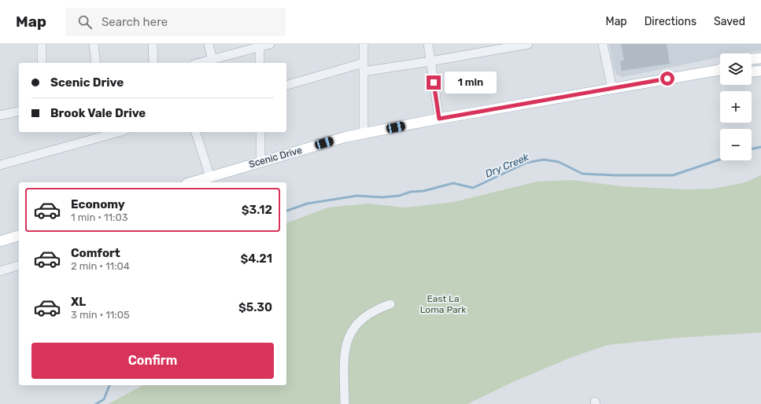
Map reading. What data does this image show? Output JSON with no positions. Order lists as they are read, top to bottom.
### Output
{
  "streets": {
    "main road": ["Scenic Drive"]
  },
  "water": ["Dry Creek"],
  "parks": ["East La Loma Park"],
  "page": {
    "header": "Map",
    "search": "Search here",
    "nav": ["Map", "Directions", "Saved"],
    "map_buttons": ["+", "−"],
    "banner": ["Scenic Drive", "Brook Vale Drive"],
    "bubble": "1 min",
    "list": [
      {
        "name": "Economy",
        "note": "1 min · 11:03",
        "value": "$3.12"
      },
      {
        "name": "Comfort",
        "note": "2 min · 11:04",
        "value": "$4.21"
      },
      {
        "name": "XL",
        "note": "3 min · 11:05",
        "value": "$5.30"
      }
    ],
    "buttons": "Confirm"
  }
}
